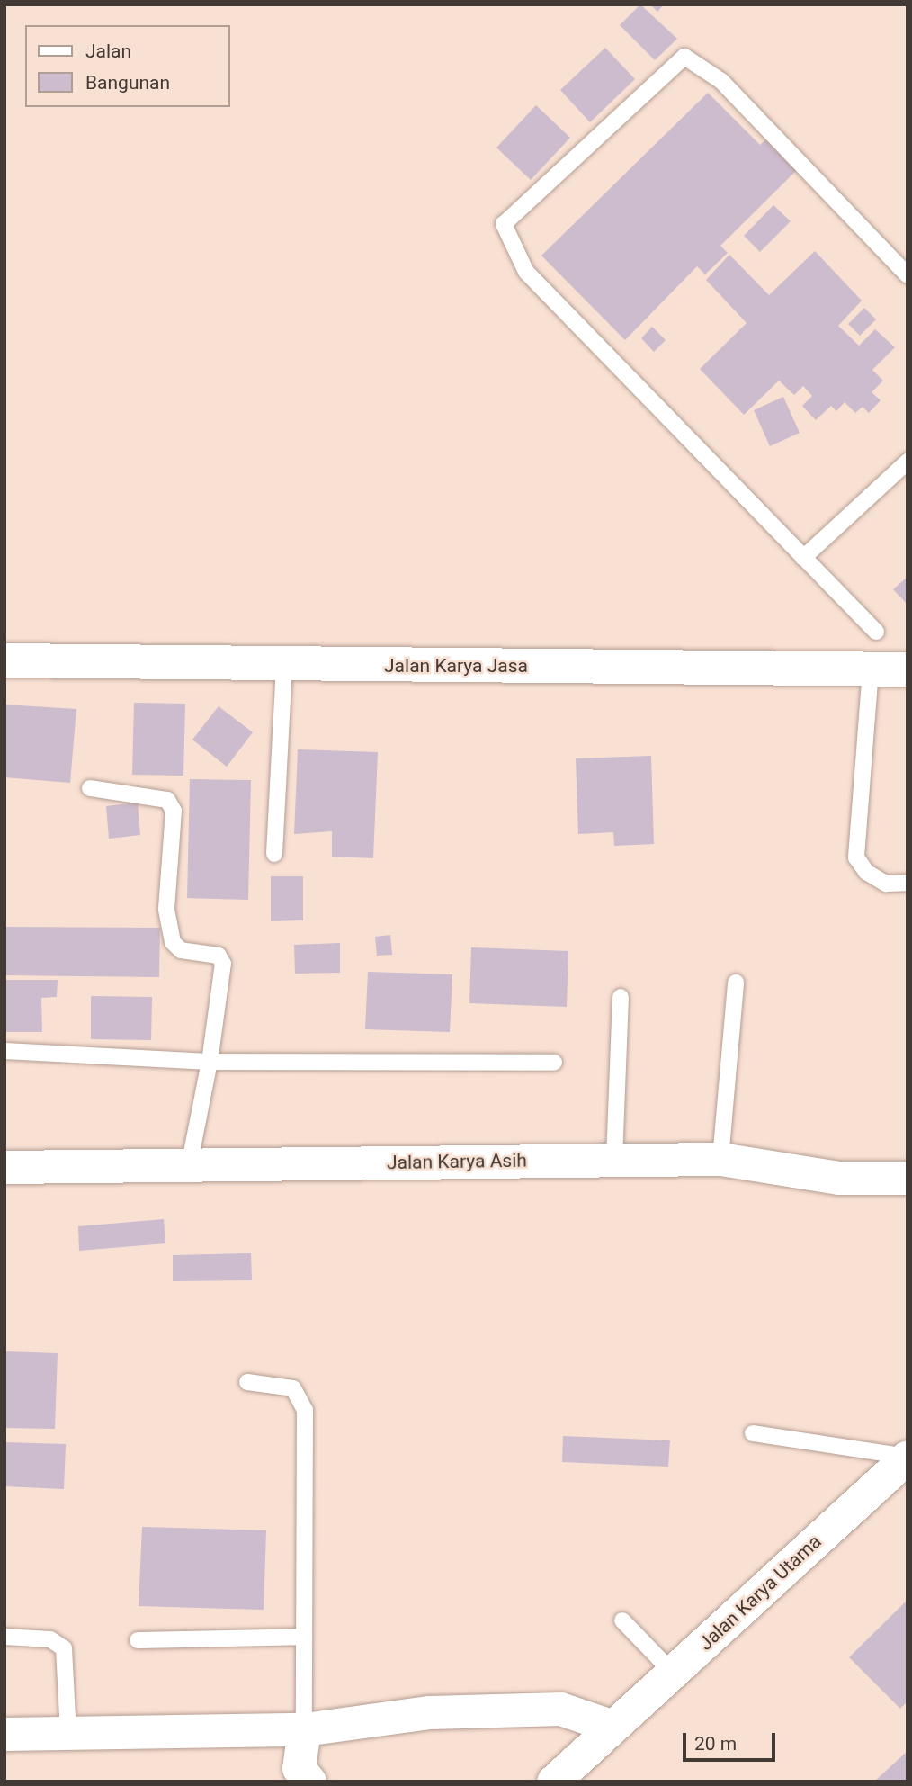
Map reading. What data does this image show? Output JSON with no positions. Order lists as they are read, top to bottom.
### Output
{
  "streets": {
    "street": ["Jalan Karya Jasa", "Jalan Karya Asih", "Jalan Karya Utama"]
  },
  "legend": ["Jalan", "Bangunan"],
  "scale_bar": "20 m"
}
